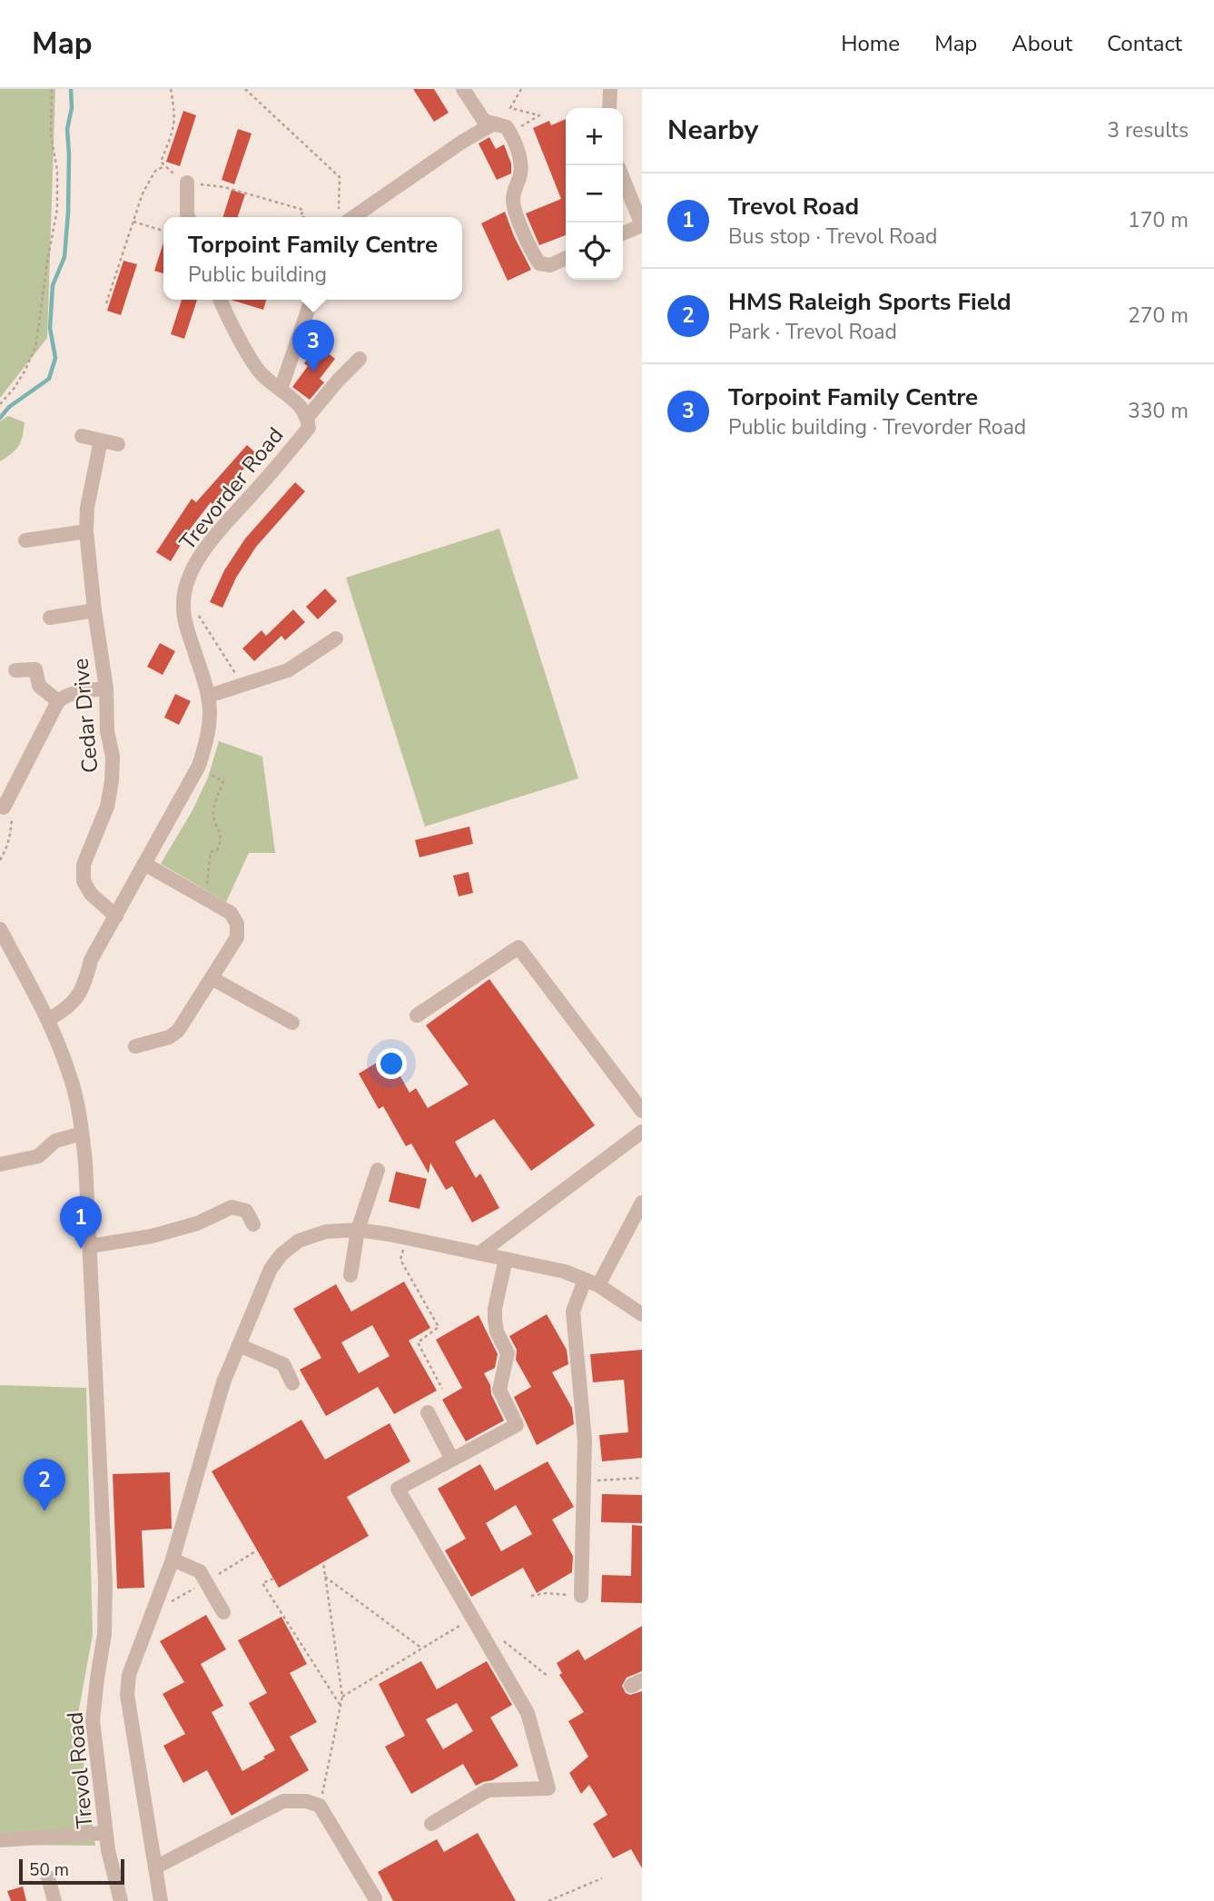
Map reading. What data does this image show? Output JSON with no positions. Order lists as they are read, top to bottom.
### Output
{
  "streets": {
    "street": ["Trevorder Road", "Cedar Drive", "Trevol Road"]
  },
  "crossings": [
    ["Trevorder Road", "Cedar Drive"],
    ["Trevorder Road", "Trevol Road"]
  ],
  "scale_bar": "50 m",
  "page": {
    "header": "Map",
    "nav": [
      "Home",
      "Map",
      "About",
      "Contact"
    ],
    "heading": ["Nearby", "3 results"],
    "map_buttons": ["+", "−"],
    "list": [
      {
        "mark": "1",
        "name": "Trevol Road",
        "note": "Bus stop · Trevol Road",
        "value": "170 m"
      },
      {
        "mark": "2",
        "name": "HMS Raleigh Sports Field",
        "note": "Park · Trevol Road",
        "value": "270 m"
      },
      {
        "mark": "3",
        "name": "Torpoint Family Centre",
        "note": "Public building · Trevorder Road",
        "value": "330 m"
      }
    ],
    "popup": ["Torpoint Family Centre", "Public building"],
    "pins": ["3", "1", "2"],
    "scale": "50 m"
  }
}
